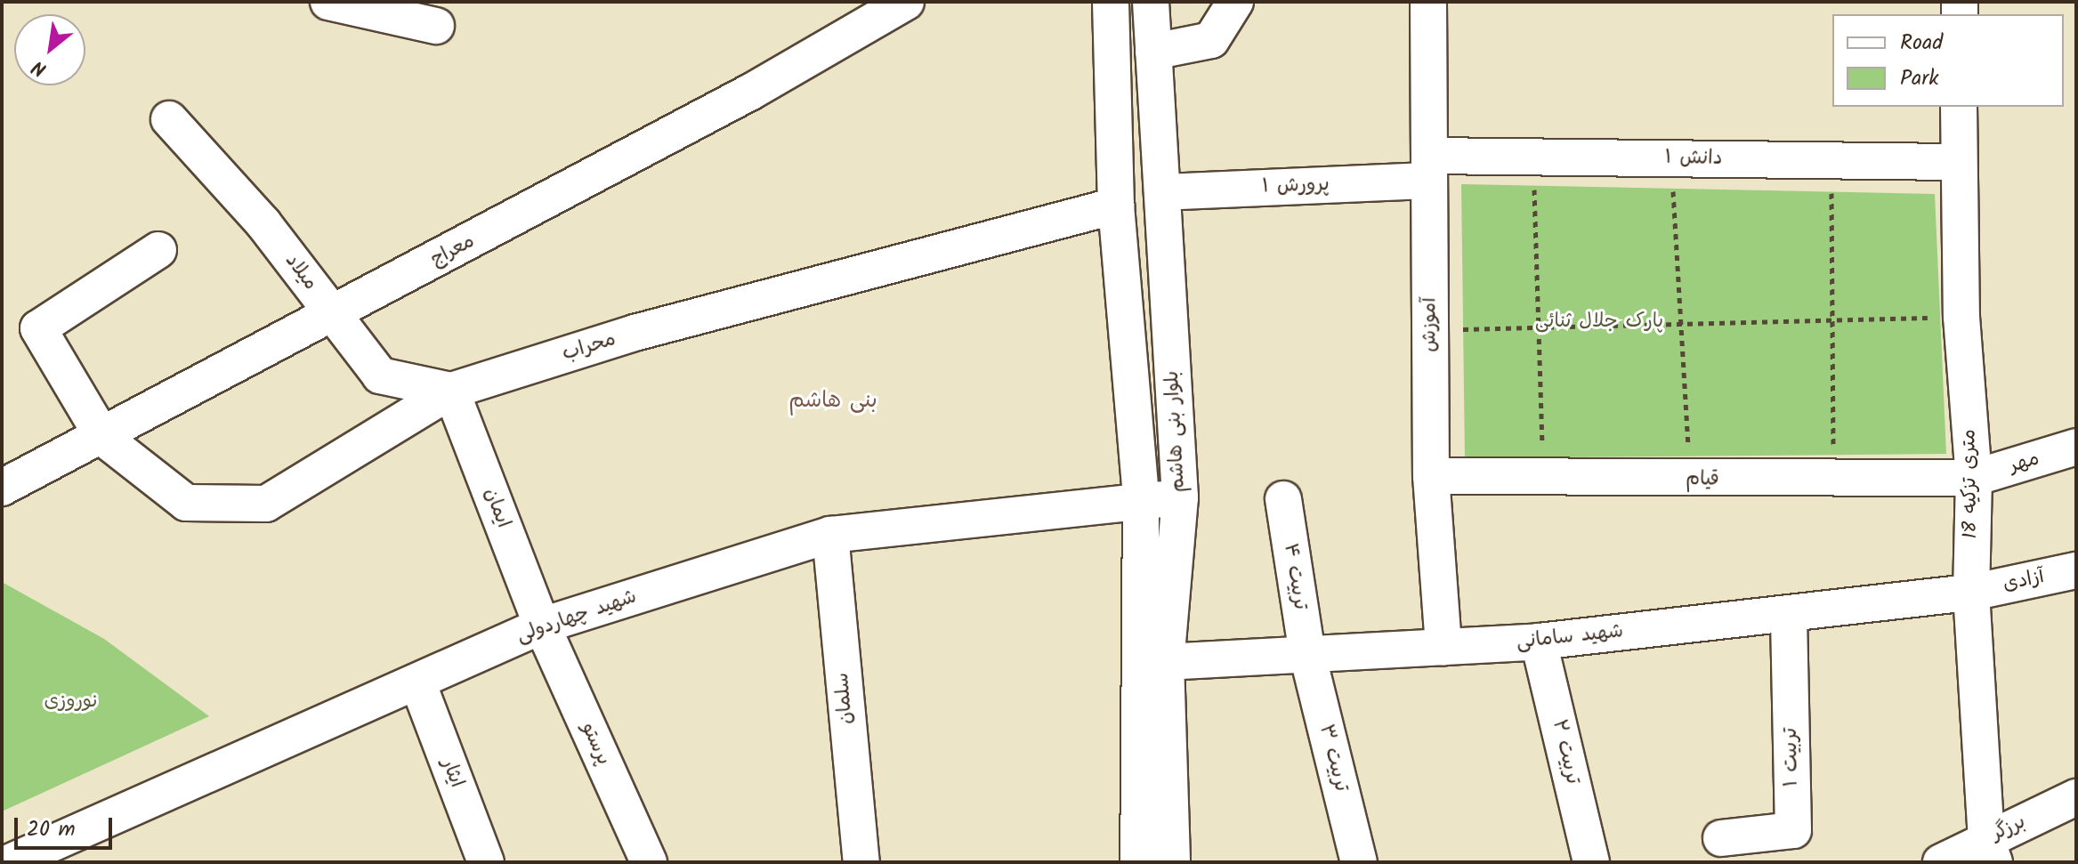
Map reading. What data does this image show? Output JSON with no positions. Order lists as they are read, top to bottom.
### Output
{
  "streets": {
    "street": [
      "دانش ۱",
      "پرورش ۱",
      "معراج",
      "میلاد",
      "آموزش",
      "محراب",
      "بلوار بنی هاشم",
      "مهر",
      "قیام",
      "18 متری تزکیه",
      "ایمان",
      "تربیت ۴",
      "آزادی",
      "شهید چهاردولی",
      "شهید سامانی",
      "سلمان",
      "پرستو",
      "تربیت ۲",
      "تربیت ۱",
      "تربیت ۳",
      "ایثار",
      "برزگر"
    ]
  },
  "crossings": [
    ["دانش ۱", "پرورش ۱"],
    ["دانش ۱", "آموزش"],
    ["دانش ۱", "18 متری تزکیه"],
    ["پرورش ۱", "آموزش"],
    ["پرورش ۱", "بلوار بنی هاشم"],
    ["معراج", "میلاد"],
    ["معراج", "محراب"],
    ["میلاد", "محراب"],
    ["میلاد", "ایمان"],
    ["آموزش", "قیام"],
    ["آموزش", "شهید سامانی"],
    ["محراب", "بلوار بنی هاشم"],
    ["محراب", "ایمان"],
    ["بلوار بنی هاشم", "شهید چهاردولی"],
    ["بلوار بنی هاشم", "شهید سامانی"],
    ["مهر", "قیام"],
    ["مهر", "18 متری تزکیه"],
    ["قیام", "18 متری تزکیه"],
    ["18 متری تزکیه", "آزادی"],
    ["18 متری تزکیه", "شهید سامانی"],
    ["18 متری تزکیه", "برزگر"],
    ["ایمان", "شهید چهاردولی"],
    ["ایمان", "پرستو"],
    ["تربیت ۴", "شهید سامانی"],
    ["تربیت ۴", "تربیت ۳"],
    ["آزادی", "شهید سامانی"],
    ["شهید چهاردولی", "سلمان"],
    ["شهید چهاردولی", "پرستو"],
    ["شهید چهاردولی", "ایثار"],
    ["شهید سامانی", "تربیت ۲"],
    ["شهید سامانی", "تربیت ۱"],
    ["شهید سامانی", "تربیت ۳"]
  ],
  "districts": ["بنی هاشم"],
  "parks": ["پارک جلال ثنائی", "نوروزی"],
  "legend": ["Road", "Park"],
  "scale_bar": "20 m",
  "north": "bottom left"
}
